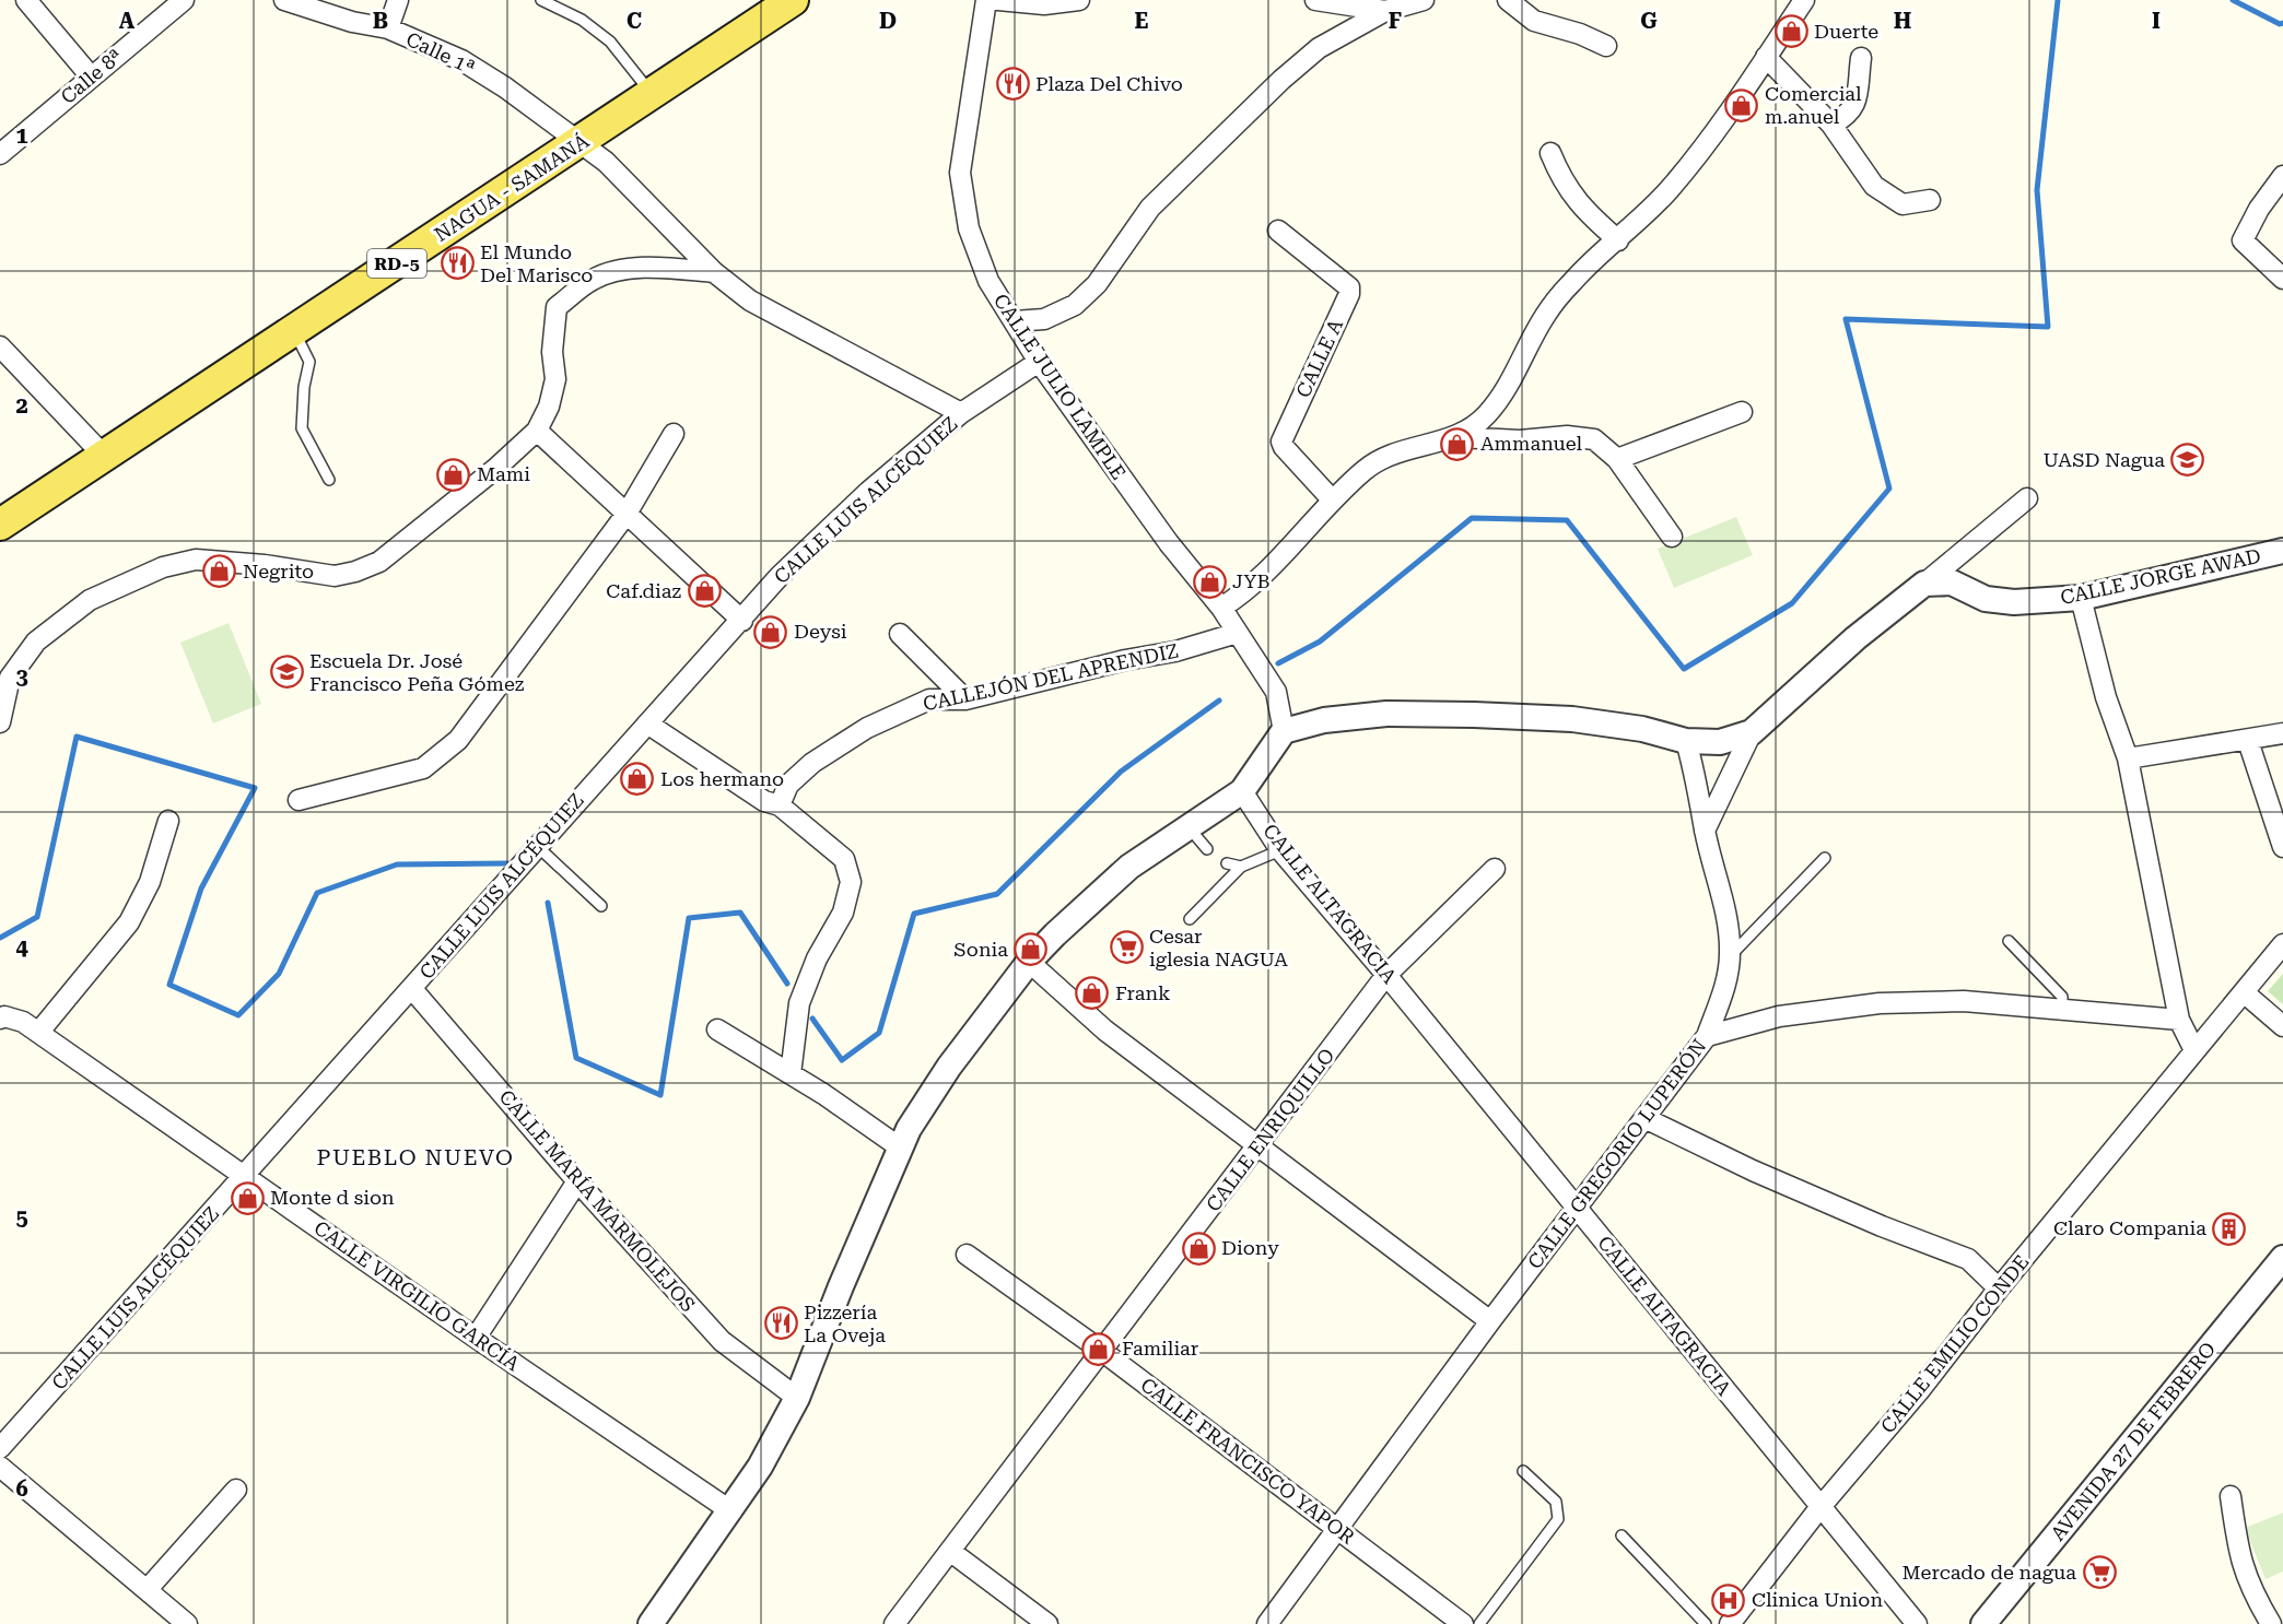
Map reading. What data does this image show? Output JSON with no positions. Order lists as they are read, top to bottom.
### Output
{
  "streets": {
    "main road": ["NAGUA - SAMANÁ", "RD-5"],
    "street": [
      "Calle 1ª",
      "Calle 8ª",
      "CALLE A",
      "CALLE JULIO LAMPLE",
      "CALLE LUIS ALCÉQUIEZ",
      "CALLE JORGE AWAD",
      "CALLEJÓN DEL APRENDIZ",
      "CALLE ALTAGRACIA",
      "CALLE ENRIQUILLO",
      "CALLE GREGORIO LUPERÓN",
      "CALLE MARÍA MARMOLEJOS",
      "CALLE VIRGILIO GARCÍA",
      "CALLE EMILIO CONDE",
      "AVENIDA 27 DE FEBRERO",
      "CALLE FRANCISCO YAPOR"
    ]
  },
  "crossings": [
    ["Calle 1ª", "NAGUA - SAMANÁ"],
    ["Calle 1ª", "CALLE LUIS ALCÉQUIEZ"],
    ["CALLE JULIO LAMPLE", "CALLE LUIS ALCÉQUIEZ"],
    ["CALLE JULIO LAMPLE", "CALLEJÓN DEL APRENDIZ"],
    ["CALLE LUIS ALCÉQUIEZ", "CALLE MARÍA MARMOLEJOS"],
    ["CALLE LUIS ALCÉQUIEZ", "CALLE VIRGILIO GARCÍA"],
    ["CALLE ALTAGRACIA", "CALLE ENRIQUILLO"],
    ["CALLE ALTAGRACIA", "CALLE GREGORIO LUPERÓN"],
    ["CALLE ALTAGRACIA", "CALLE EMILIO CONDE"],
    ["CALLE ENRIQUILLO", "CALLE FRANCISCO YAPOR"],
    ["CALLE GREGORIO LUPERÓN", "CALLE FRANCISCO YAPOR"]
  ],
  "districts": ["PUEBLO NUEVO"],
  "places": {
    "shop": [
      "Duerte",
      "Comercial m.anuel",
      "Ammanuel",
      "Mami",
      "Negrito",
      "JYB",
      "Caf.diaz",
      "Deysi",
      "Los hermano",
      "Sonia",
      "Frank",
      "Monte d sion",
      "Diony",
      "Familiar"
    ],
    "restaurant": ["Plaza Del Chivo", "El Mundo Del Marisco", "Pizzería La Oveja"],
    "school or university": ["UASD Nagua", "Escuela Dr. José Francisco Peña Gómez"],
    "supermarket": ["Cesar iglesia NAGUA", "Mercado de nagua"],
    "building": ["Claro Compania"],
    "hospital": ["Clinica Union"]
  },
  "grid": {
    "columns": [
      "A",
      "B",
      "C",
      "D",
      "E",
      "F",
      "G",
      "H",
      "I"
    ],
    "rows": [
      "1",
      "2",
      "3",
      "4",
      "5",
      "6"
    ]
  }
}
